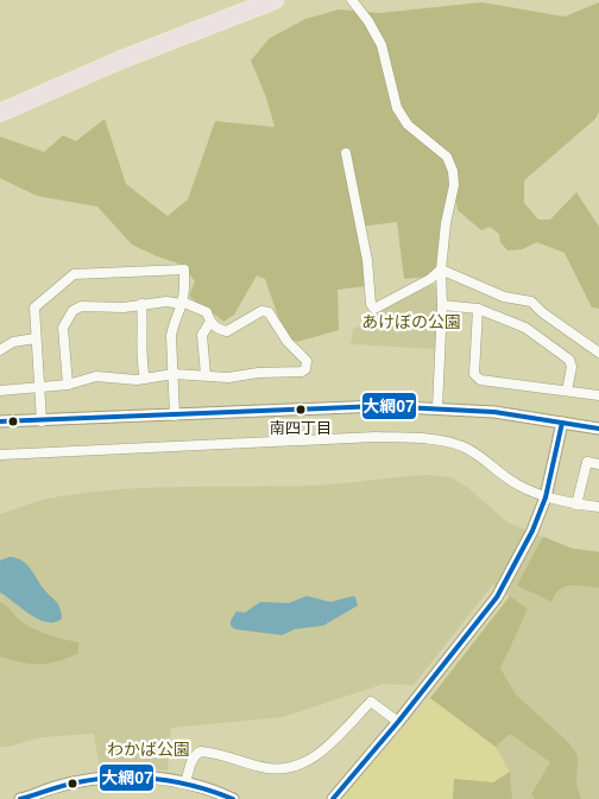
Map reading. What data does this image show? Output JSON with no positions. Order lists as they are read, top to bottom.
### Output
{
  "parks": ["あけぼの公園", "わかば公園"],
  "places": ["南四丁目"],
  "lines": ["transit line 大網07"]
}
